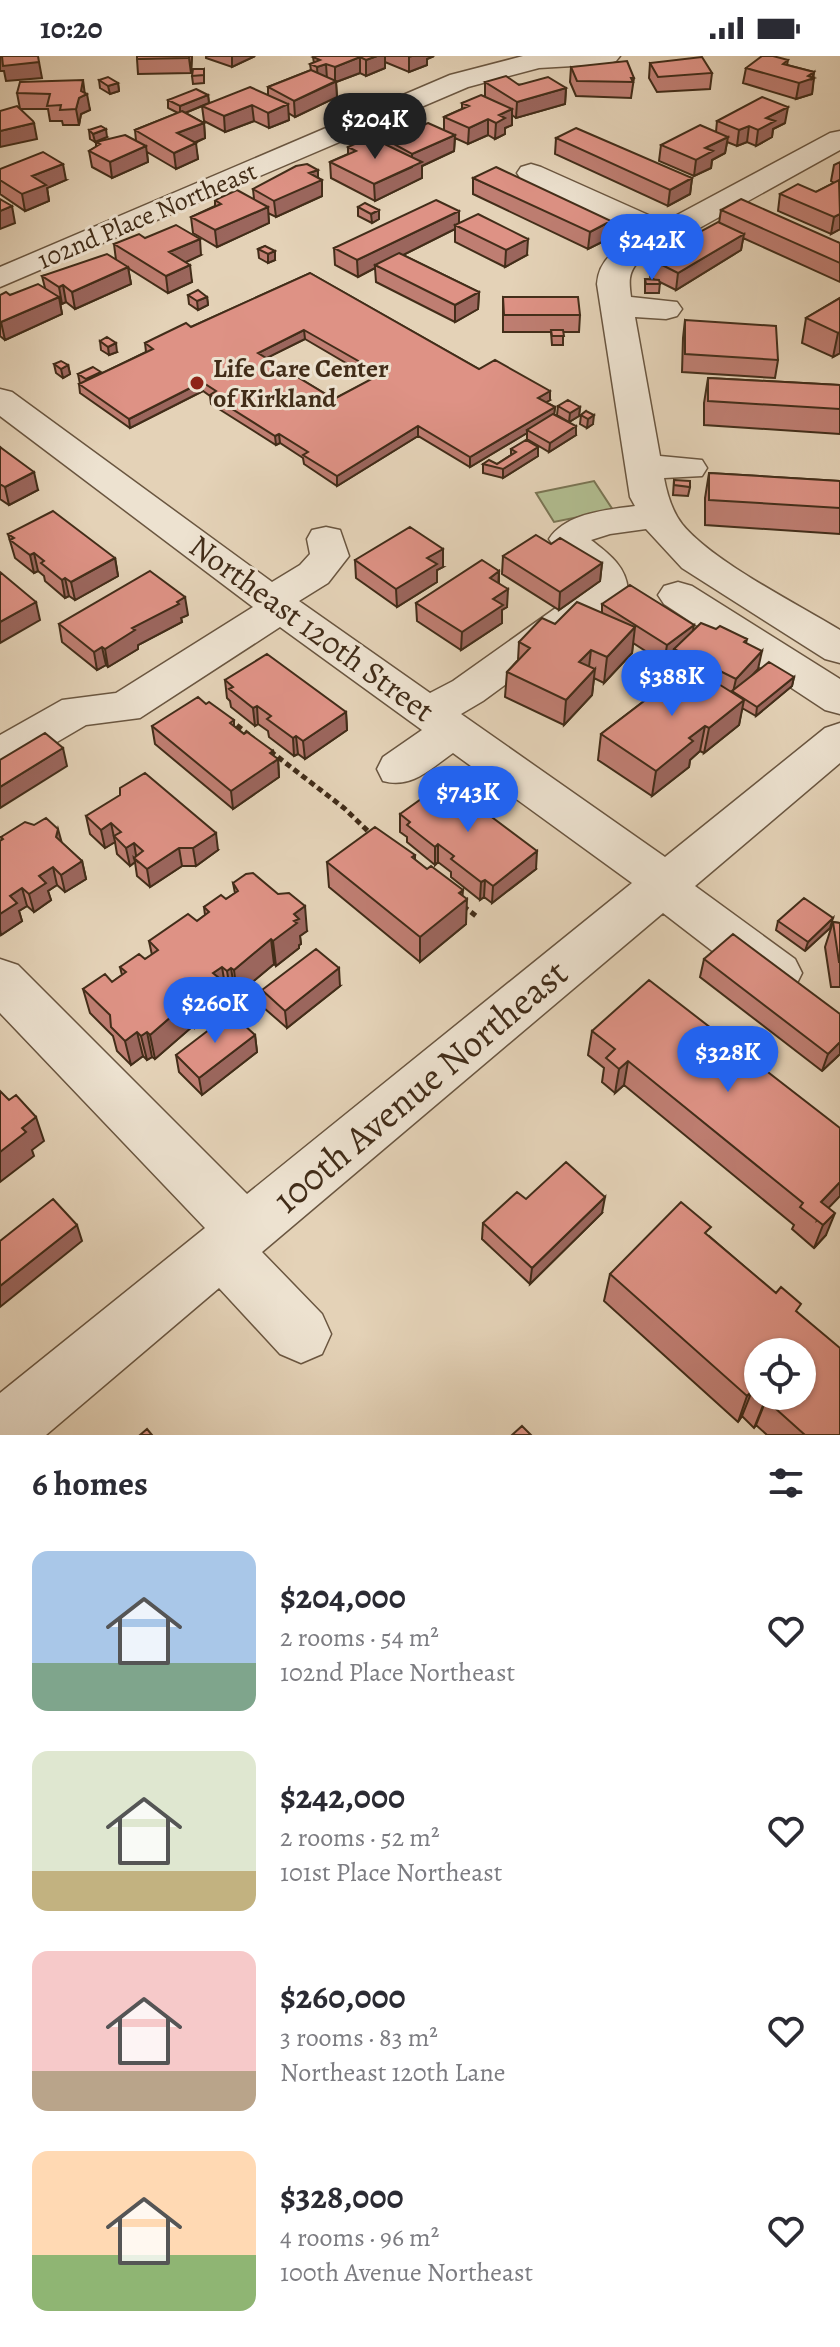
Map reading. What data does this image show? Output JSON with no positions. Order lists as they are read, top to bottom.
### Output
{
  "streets": {
    "street": ["102nd Place Northeast", "Northeast 120th Street", "100th Avenue Northeast"]
  },
  "crossings": [
    ["Northeast 120th Street", "100th Avenue Northeast"]
  ],
  "places": ["Life Care Center of Kirkland"],
  "page": {
    "status": "10:20",
    "price": [
      "$204K",
      "$242K",
      "$388K",
      "$743K",
      "$260K",
      "$328K"
    ],
    "heading": "6 homes",
    "list": [
      {
        "name": "$204,000",
        "note": "2 rooms · 54 m² · 102nd Place Northeast"
      },
      {
        "name": "$242,000",
        "note": "2 rooms · 52 m² · 101st Place Northeast"
      },
      {
        "name": "$260,000",
        "note": "3 rooms · 83 m² · Northeast 120th Lane"
      },
      {
        "name": "$328,000",
        "note": "4 rooms · 96 m² · 100th Avenue Northeast"
      }
    ]
  }
}
